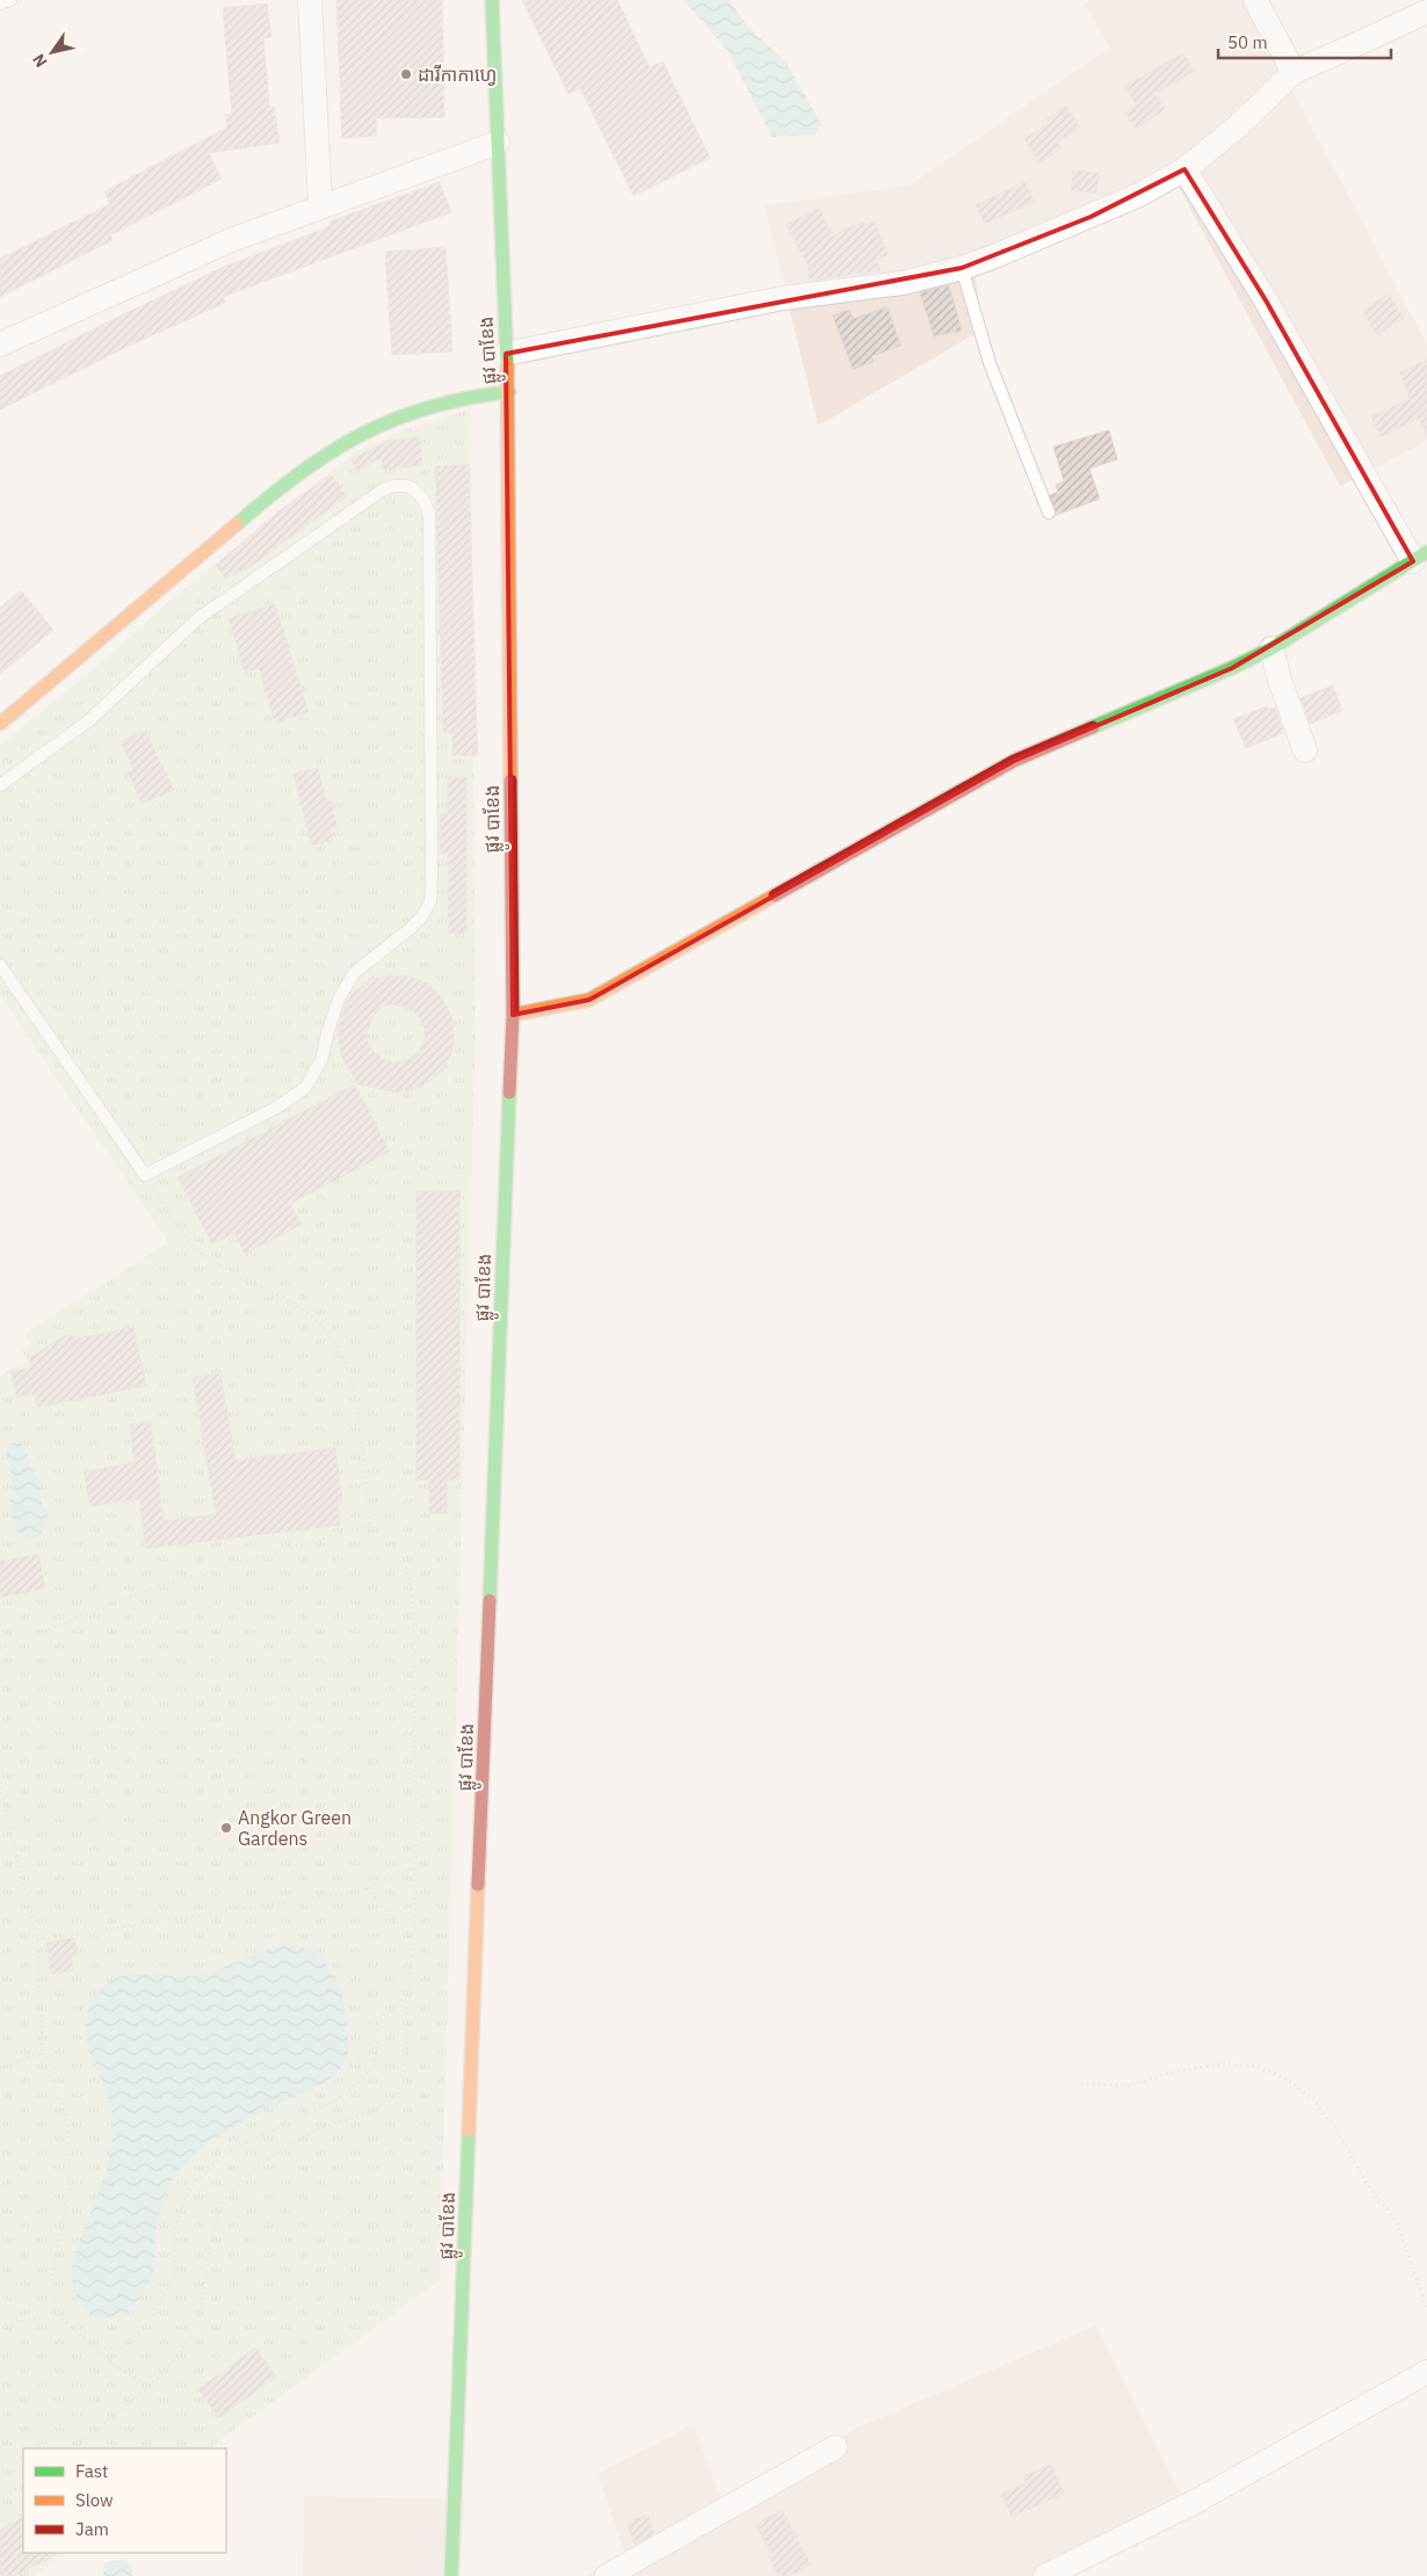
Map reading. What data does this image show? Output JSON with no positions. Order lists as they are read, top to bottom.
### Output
{
  "streets": {
    "street": ["ផ្លូវ បាខែង"]
  },
  "places": ["ដារីកាកាហ្វេ", "Angkor Green Gardens"],
  "legend": ["Fast", "Slow", "Jam"],
  "scale_bar": "50 m",
  "north": "bottom left"
}
